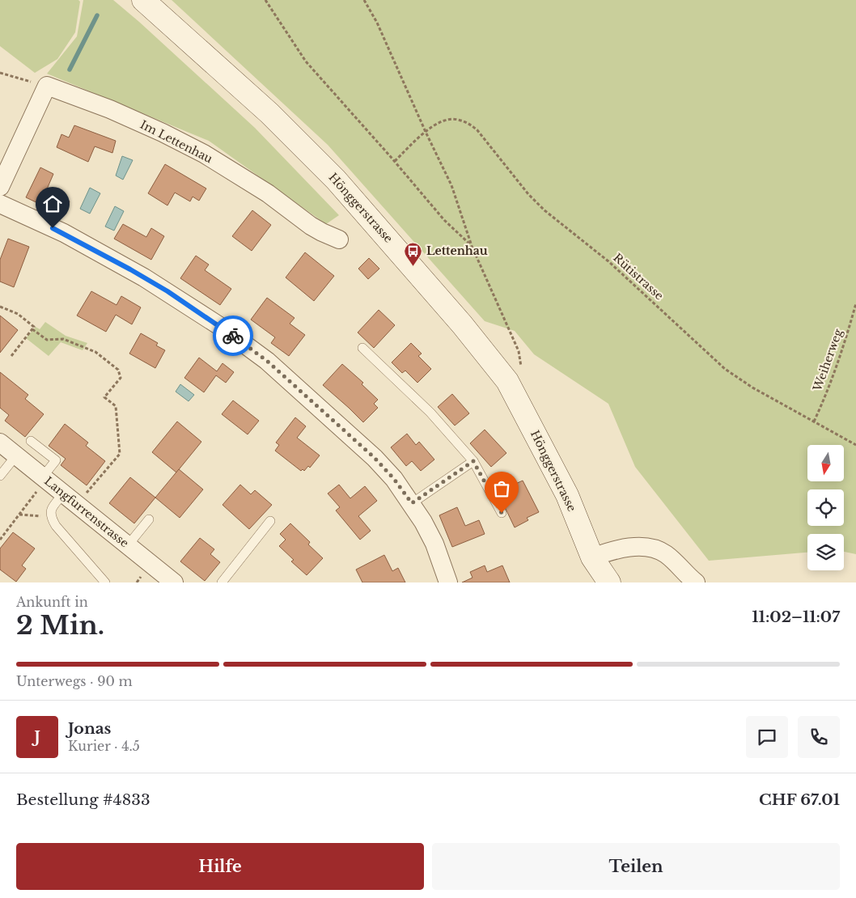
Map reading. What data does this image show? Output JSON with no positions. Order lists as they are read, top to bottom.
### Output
{
  "streets": {
    "main road": ["Hönggerstrasse"],
    "street": ["Im Lettenhau", "Langfurrenstrasse"],
    "path": ["Rütistrasse", "Weiherweg"]
  },
  "crossings": [
    ["Rütistrasse", "Weiherweg"]
  ],
  "places": {
    "bus stop": ["Lettenhau"]
  },
  "north": "bottom",
  "page": {
    "heading": ["2 Min.", "Ankunft in", "11:02–11:07"],
    "panel": [
      "Jonas",
      "Kurier · 4.5",
      "Bestellung #4833",
      "CHF 67.01"
    ],
    "bar": "Unterwegs · 90 m",
    "round": "J",
    "buttons": ["Hilfe", "Teilen"]
  }
}
